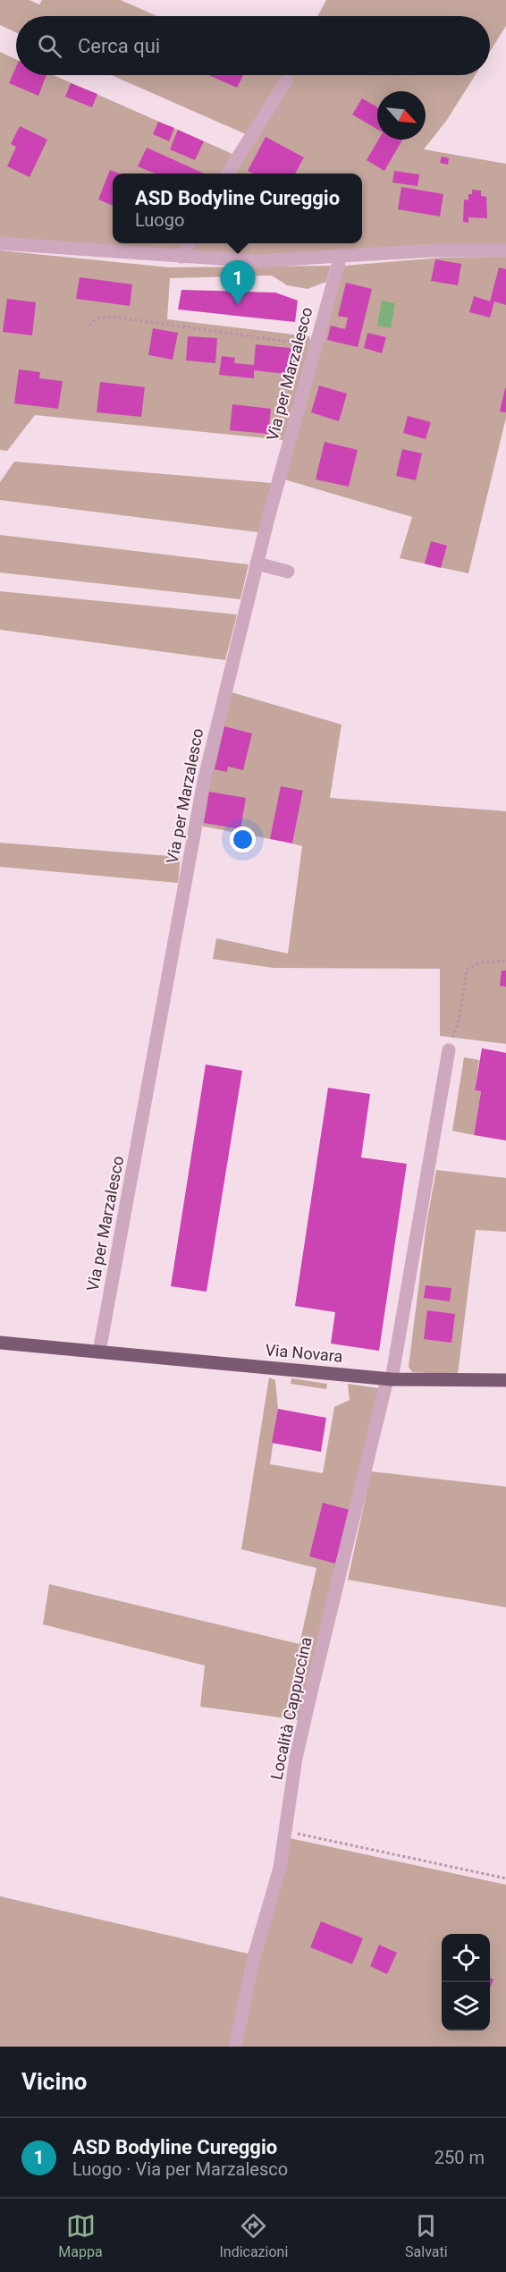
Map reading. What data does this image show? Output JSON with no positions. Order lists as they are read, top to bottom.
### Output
{
  "streets": {
    "main road": ["Via Novara"],
    "street": ["Via per Marzalesco", "Località Cappuccina"]
  },
  "crossings": [
    ["Via per Marzalesco", "Via Novara"],
    ["Via Novara", "Località Cappuccina"]
  ],
  "north": "bottom right",
  "page": {
    "search": "Cerca qui",
    "popup": ["ASD Bodyline Cureggio", "Luogo"],
    "pins": "1",
    "heading": "Vicino",
    "list": [
      {
        "mark": "1",
        "name": "ASD Bodyline Cureggio",
        "note": "Luogo · Via per Marzalesco",
        "value": "250 m"
      }
    ],
    "nav": ["Mappa", "Indicazioni", "Salvati"]
  }
}
